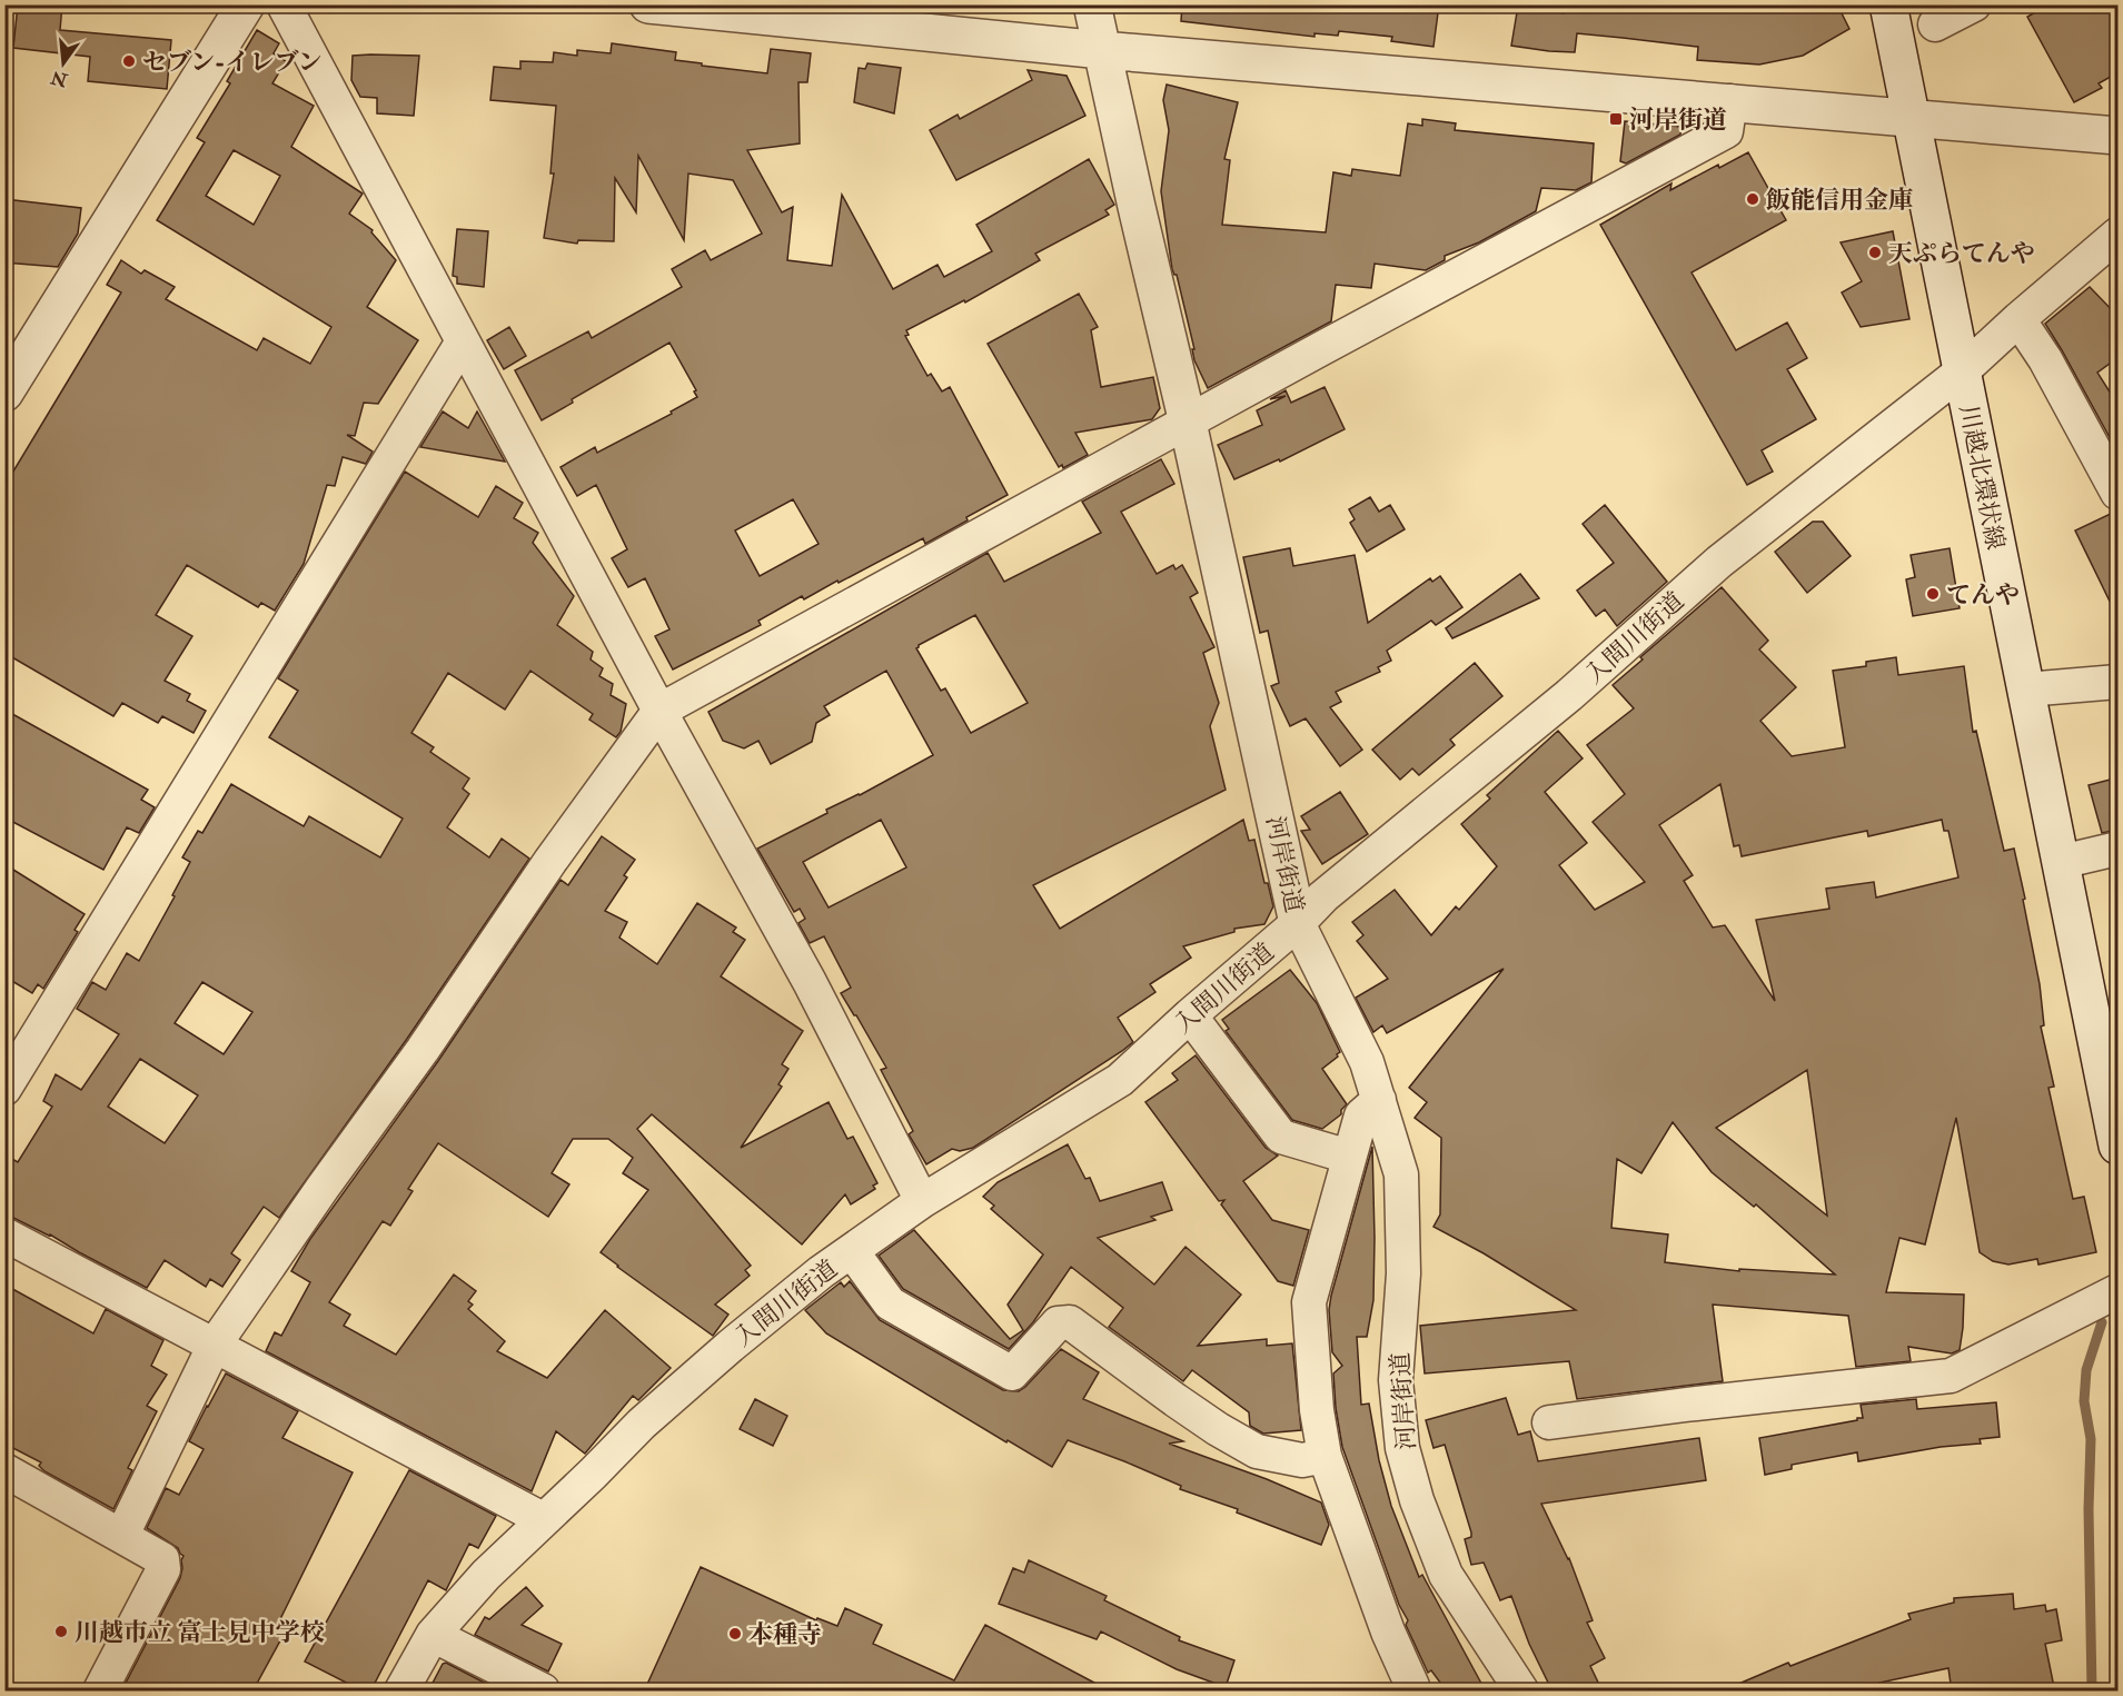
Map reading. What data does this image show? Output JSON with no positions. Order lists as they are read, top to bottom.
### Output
{
  "streets": {
    "street": ["川越北環状線", "入間川街道", "河岸街道"]
  },
  "crossings": [
    ["川越北環状線", "入間川街道"],
    ["入間川街道", "河岸街道"]
  ],
  "places": {
    "other": [
      "セブン-イレブン",
      "飯能信用金庫",
      "天ぷらてんや",
      "てんや",
      "川越市立 富士見中学校",
      "本種寺"
    ],
    "transit": ["河岸街道"]
  },
  "north": "bottom"
}
